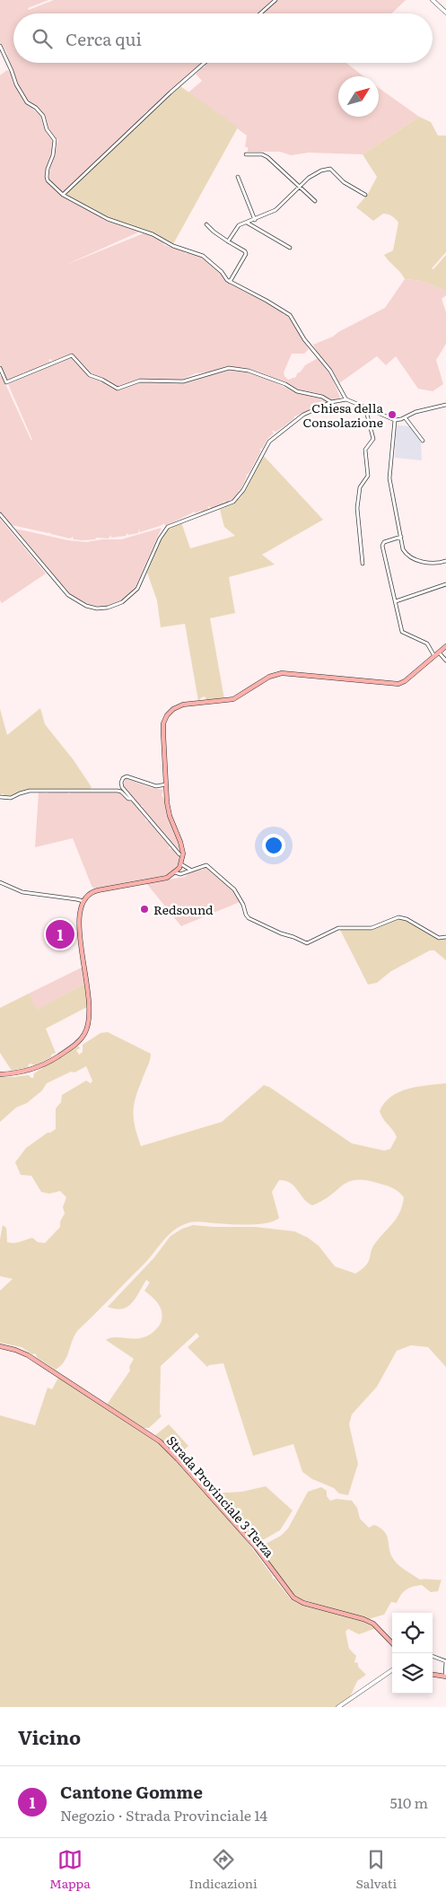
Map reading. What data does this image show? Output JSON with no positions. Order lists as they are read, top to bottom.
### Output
{
  "streets": {
    "main road": ["Strada Provinciale 3 Terza"]
  },
  "places": ["Chiesa della Consolazione", "Redsound"],
  "north": "top right",
  "page": {
    "search": "Cerca qui",
    "pins": "1",
    "heading": "Vicino",
    "list": [
      {
        "mark": "1",
        "name": "Cantone Gomme",
        "note": "Negozio · Strada Provinciale 14",
        "value": "510 m"
      }
    ],
    "nav": ["Mappa", "Indicazioni", "Salvati"]
  }
}
